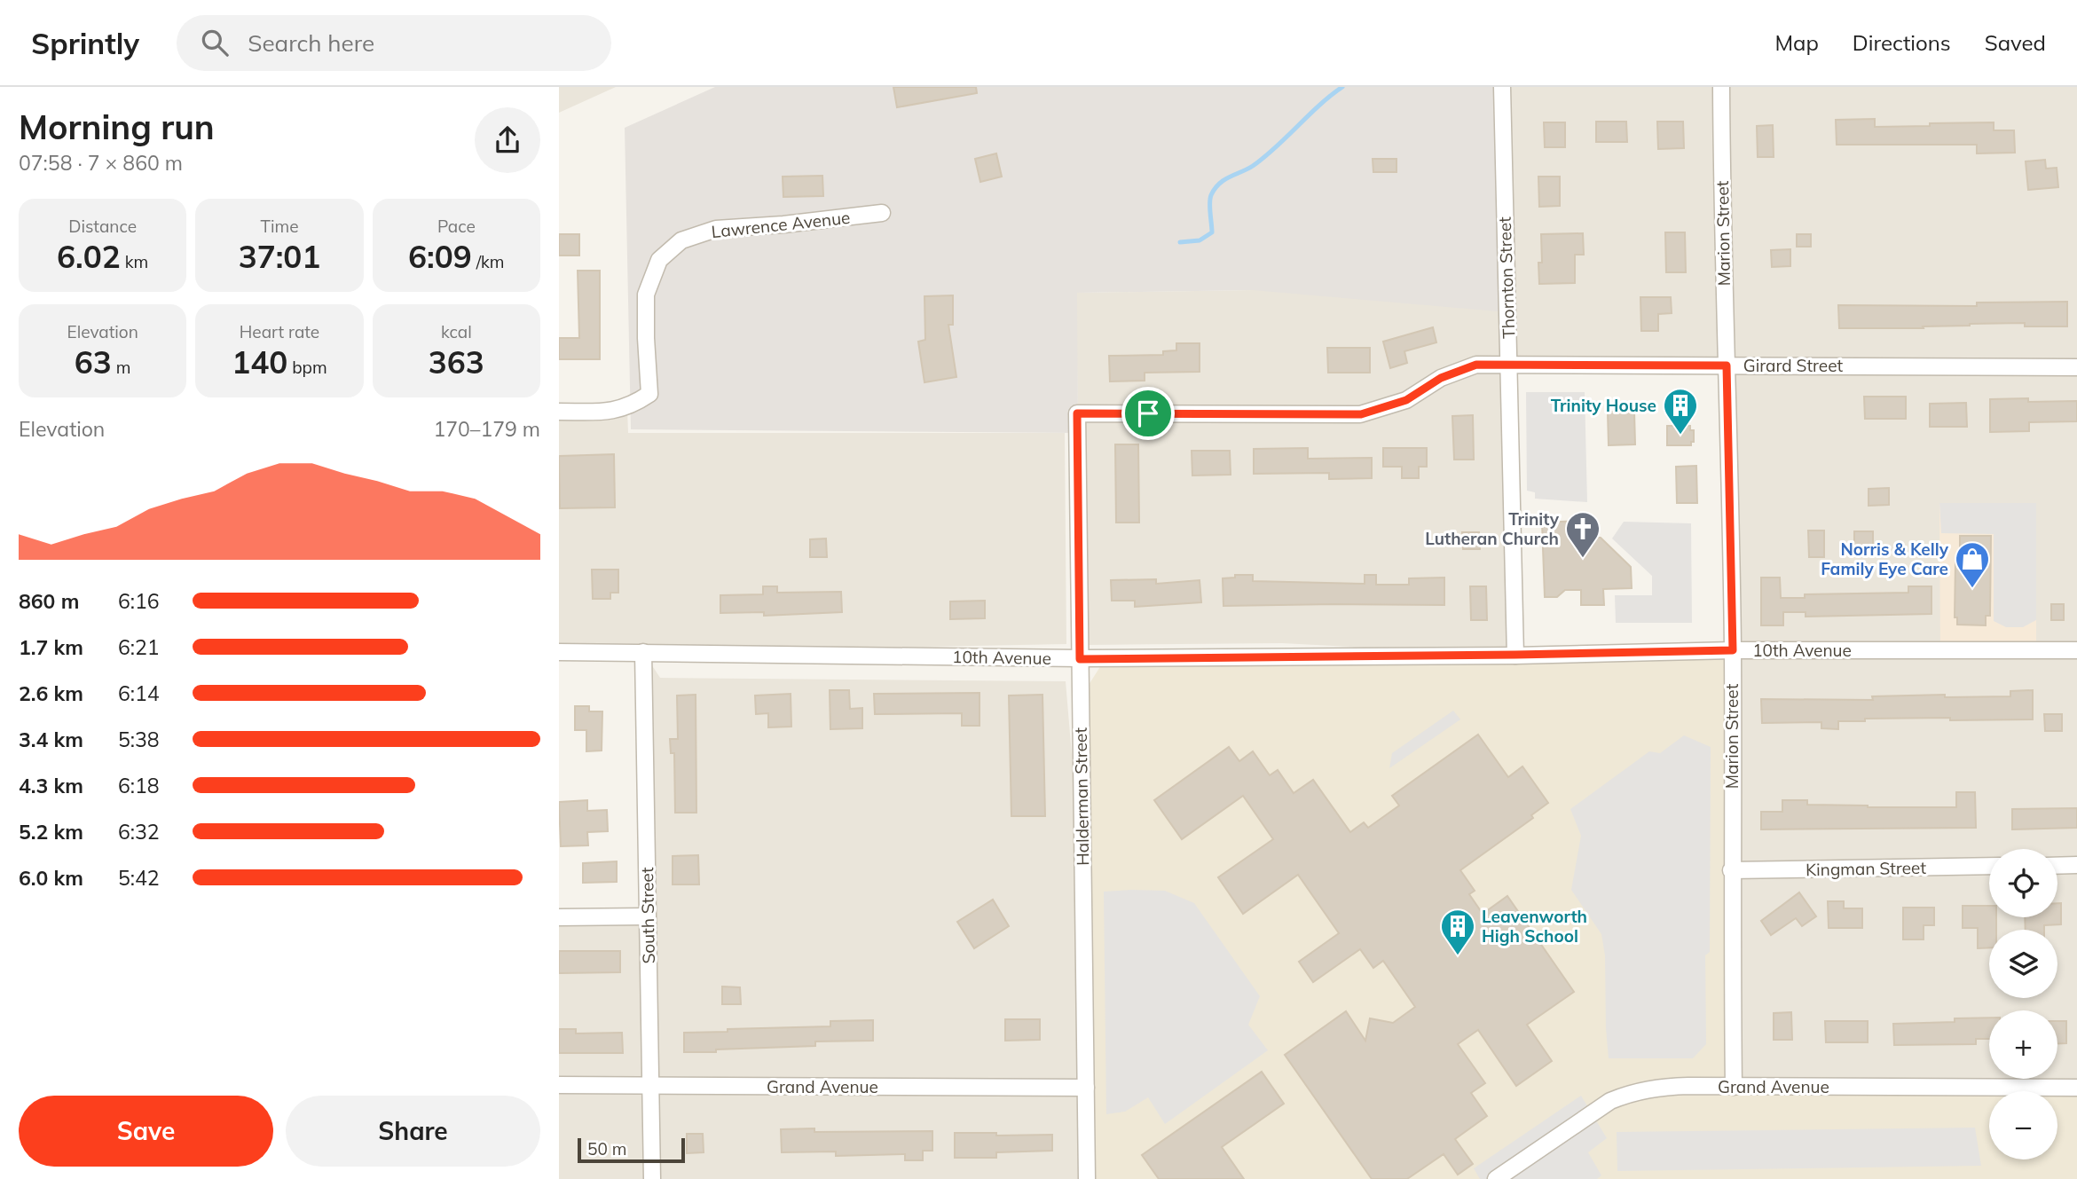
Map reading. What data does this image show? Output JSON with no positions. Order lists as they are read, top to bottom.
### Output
{
  "streets": {
    "street": [
      "Lawrence Avenue",
      "Marion Street",
      "Thornton Street",
      "Girard Street",
      "10th Avenue",
      "Halderman Street",
      "Kingman Street",
      "South Street",
      "Grand Avenue"
    ]
  },
  "crossings": [
    ["Marion Street", "Girard Street"],
    ["Marion Street", "10th Avenue"],
    ["Marion Street", "Kingman Street"],
    ["Marion Street", "Grand Avenue"],
    ["Thornton Street", "Girard Street"],
    ["Thornton Street", "10th Avenue"],
    ["Thornton Street", "Halderman Street"],
    ["Girard Street", "Halderman Street"],
    ["10th Avenue", "Halderman Street"],
    ["10th Avenue", "South Street"],
    ["Halderman Street", "Grand Avenue"],
    ["South Street", "Grand Avenue"]
  ],
  "places": {
    "building": ["Trinity House", "Leavenworth High School"],
    "church": ["Trinity Lutheran Church"],
    "shop": ["Norris & Kelly Family Eye Care"]
  },
  "scale_bar": "50 m",
  "page": {
    "header": "Sprintly",
    "search": "Search here",
    "nav": ["Map", "Directions", "Saved"],
    "heading": ["Morning run", "07:58 · 7 × 860 m"],
    "stats": [
      ["Distance", "6.02 km"],
      ["Time", "37:01"],
      ["Pace", "6:09 /km"],
      ["Elevation", "63 m"],
      ["Heart rate", "140 bpm"],
      ["kcal", "363"]
    ],
    "chart": ["Elevation", "170–179 m"],
    "list": [
      {
        "name": "860 m",
        "note": "6:16"
      },
      {
        "name": "1.7 km",
        "note": "6:21"
      },
      {
        "name": "2.6 km",
        "note": "6:14"
      },
      {
        "name": "3.4 km",
        "note": "5:38"
      },
      {
        "name": "4.3 km",
        "note": "6:18"
      },
      {
        "name": "5.2 km",
        "note": "6:32"
      },
      {
        "name": "6.0 km",
        "note": "5:42"
      }
    ],
    "map_buttons": ["+", "−"],
    "buttons": ["Save", "Share"],
    "scale": "50 m"
  }
}
